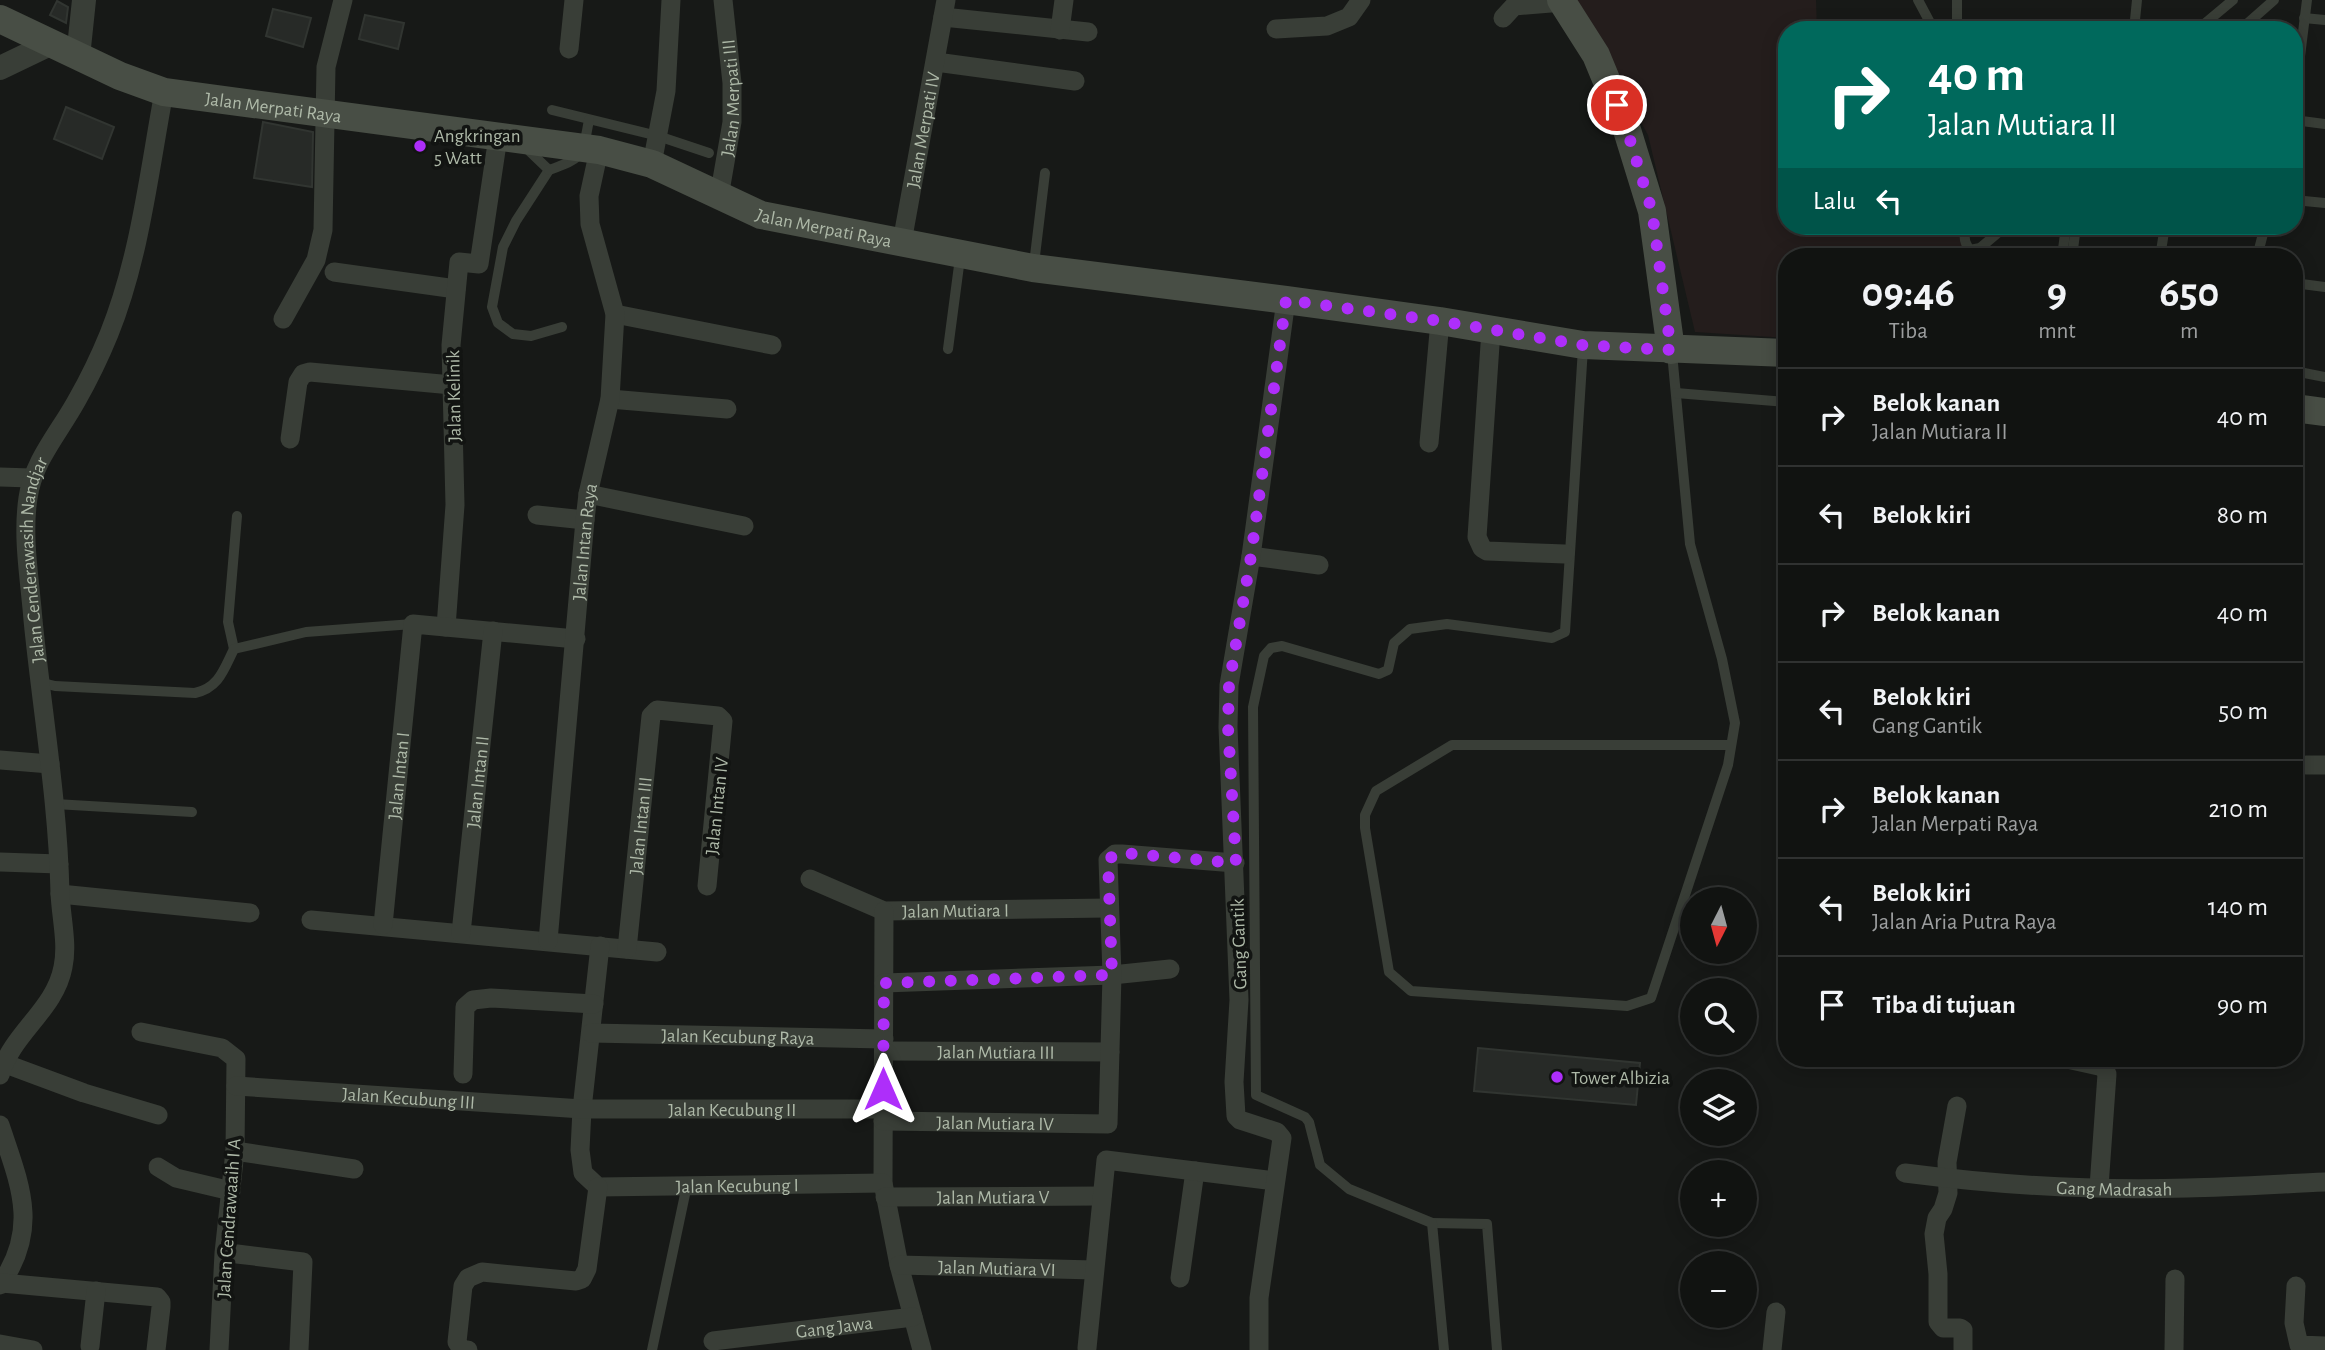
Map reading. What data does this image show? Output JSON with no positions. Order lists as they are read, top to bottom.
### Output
{
  "streets": {
    "main road": ["Jalan Merpati Raya"],
    "street": [
      "Jalan Merpati III",
      "Jalan Merpati IV",
      "Jalan Kelinik",
      "Jalan Intan Raya",
      "Jalan Cenderawasih Nandjar",
      "Jalan Intan I",
      "Jalan Intan II",
      "Jalan Intan IV",
      "Jalan Intan III",
      "Jalan Mutiara I",
      "Gang Gantik",
      "Jalan Kecubung Raya",
      "Jalan Mutiara III",
      "Jalan Kecubung III",
      "Jalan Kecubung II",
      "Jalan Mutiara IV",
      "Jalan Kecubung I",
      "Gang Madrasah",
      "Jalan Mutiara V",
      "Jalan Cendrawaaih I A",
      "Jalan Mutiara VI",
      "Gang Jawa"
    ]
  },
  "crossings": [
    ["Jalan Merpati III", "Jalan Merpati Raya"],
    ["Jalan Merpati Raya", "Jalan Merpati IV"],
    ["Jalan Merpati Raya", "Jalan Kelinik"],
    ["Jalan Merpati Raya", "Jalan Intan Raya"],
    ["Jalan Merpati Raya", "Jalan Cenderawasih Nandjar"],
    ["Jalan Merpati Raya", "Gang Gantik"],
    ["Jalan Intan IV", "Jalan Intan III"],
    ["Jalan Kecubung Raya", "Jalan Mutiara III"],
    ["Jalan Mutiara III", "Jalan Mutiara IV"],
    ["Jalan Kecubung III", "Jalan Kecubung II"],
    ["Jalan Kecubung III", "Jalan Cendrawaaih I A"],
    ["Jalan Kecubung II", "Jalan Mutiara IV"],
    ["Jalan Kecubung I", "Jalan Mutiara V"]
  ],
  "places": ["Angkringan 5 Watt", "Tower Albizia"],
  "north": "bottom",
  "page": {
    "turn": ["40 m", "Jalan Mutiara II"],
    "then": "Lalu",
    "eta": [
      "09:46",
      "Tiba",
      "9",
      "mnt",
      "650",
      "m"
    ],
    "list": [
      {
        "name": "Belok kanan",
        "note": "Jalan Mutiara II",
        "value": "40 m"
      },
      {
        "name": "Belok kiri",
        "value": "80 m"
      },
      {
        "name": "Belok kanan",
        "value": "40 m"
      },
      {
        "name": "Belok kiri",
        "note": "Gang Gantik",
        "value": "50 m"
      },
      {
        "name": "Belok kanan",
        "note": "Jalan Merpati Raya",
        "value": "210 m"
      },
      {
        "name": "Belok kiri",
        "note": "Jalan Aria Putra Raya",
        "value": "140 m"
      },
      {
        "name": "Tiba di tujuan",
        "value": "90 m"
      }
    ],
    "map_buttons": ["+", "−"]
  }
}
